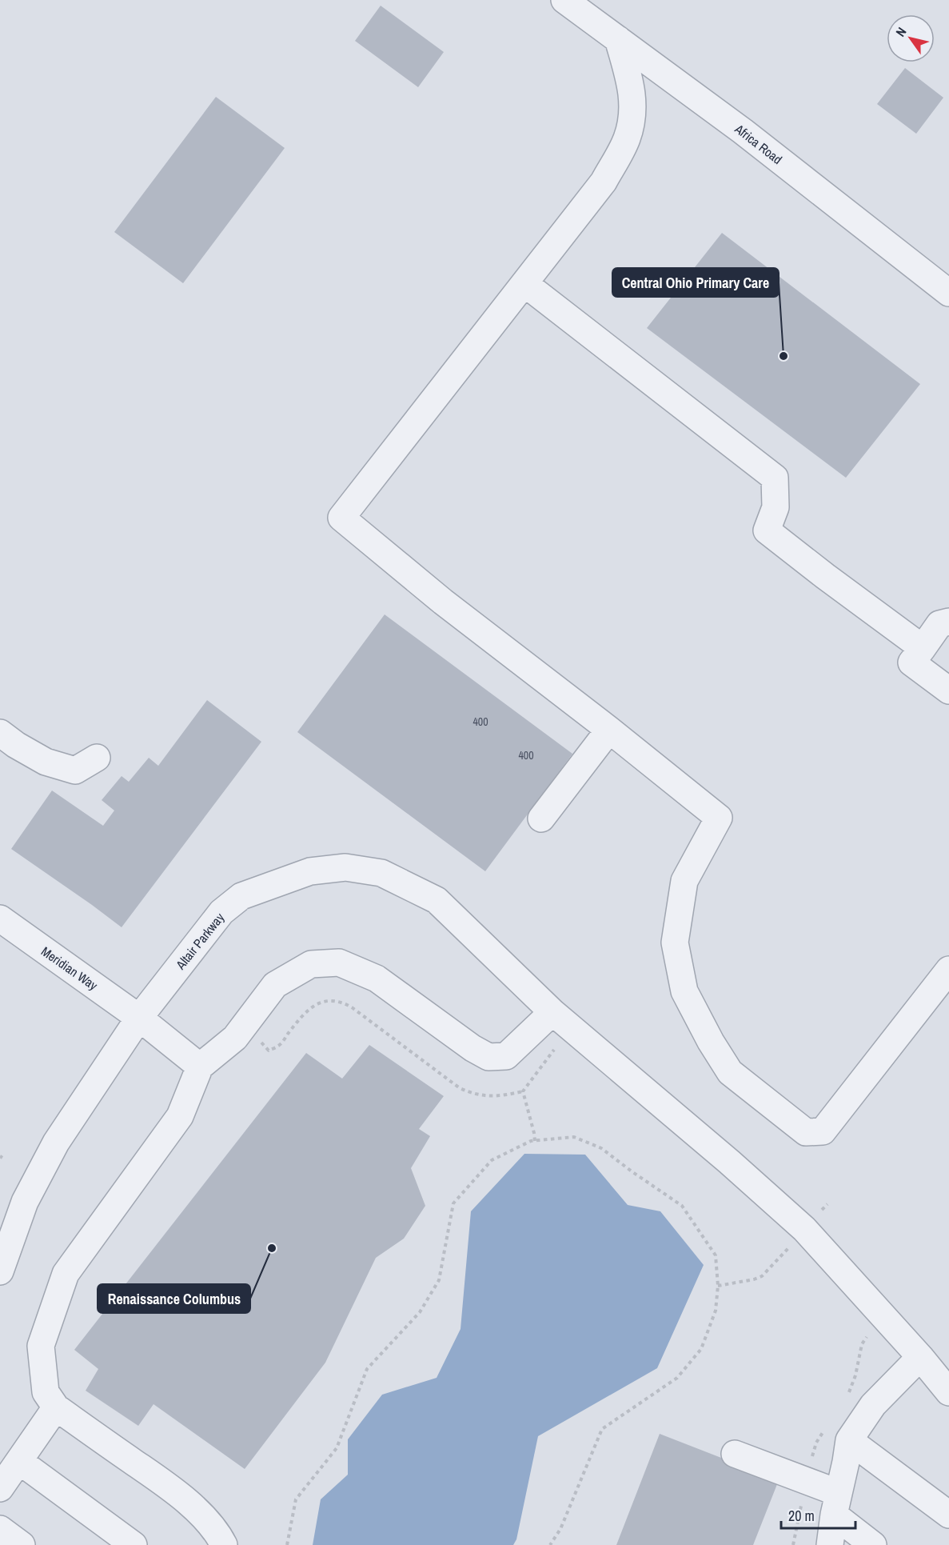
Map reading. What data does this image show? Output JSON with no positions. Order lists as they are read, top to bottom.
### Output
{
  "streets": {
    "street": ["Africa Road", "Altair Parkway", "Meridian Way"]
  },
  "crossings": [
    ["Altair Parkway", "Meridian Way"]
  ],
  "places": ["Central Ohio Primary Care", "Renaissance Columbus"],
  "house_numbers": ["400", "400"],
  "scale_bar": "20 m",
  "north": "top left"
}
